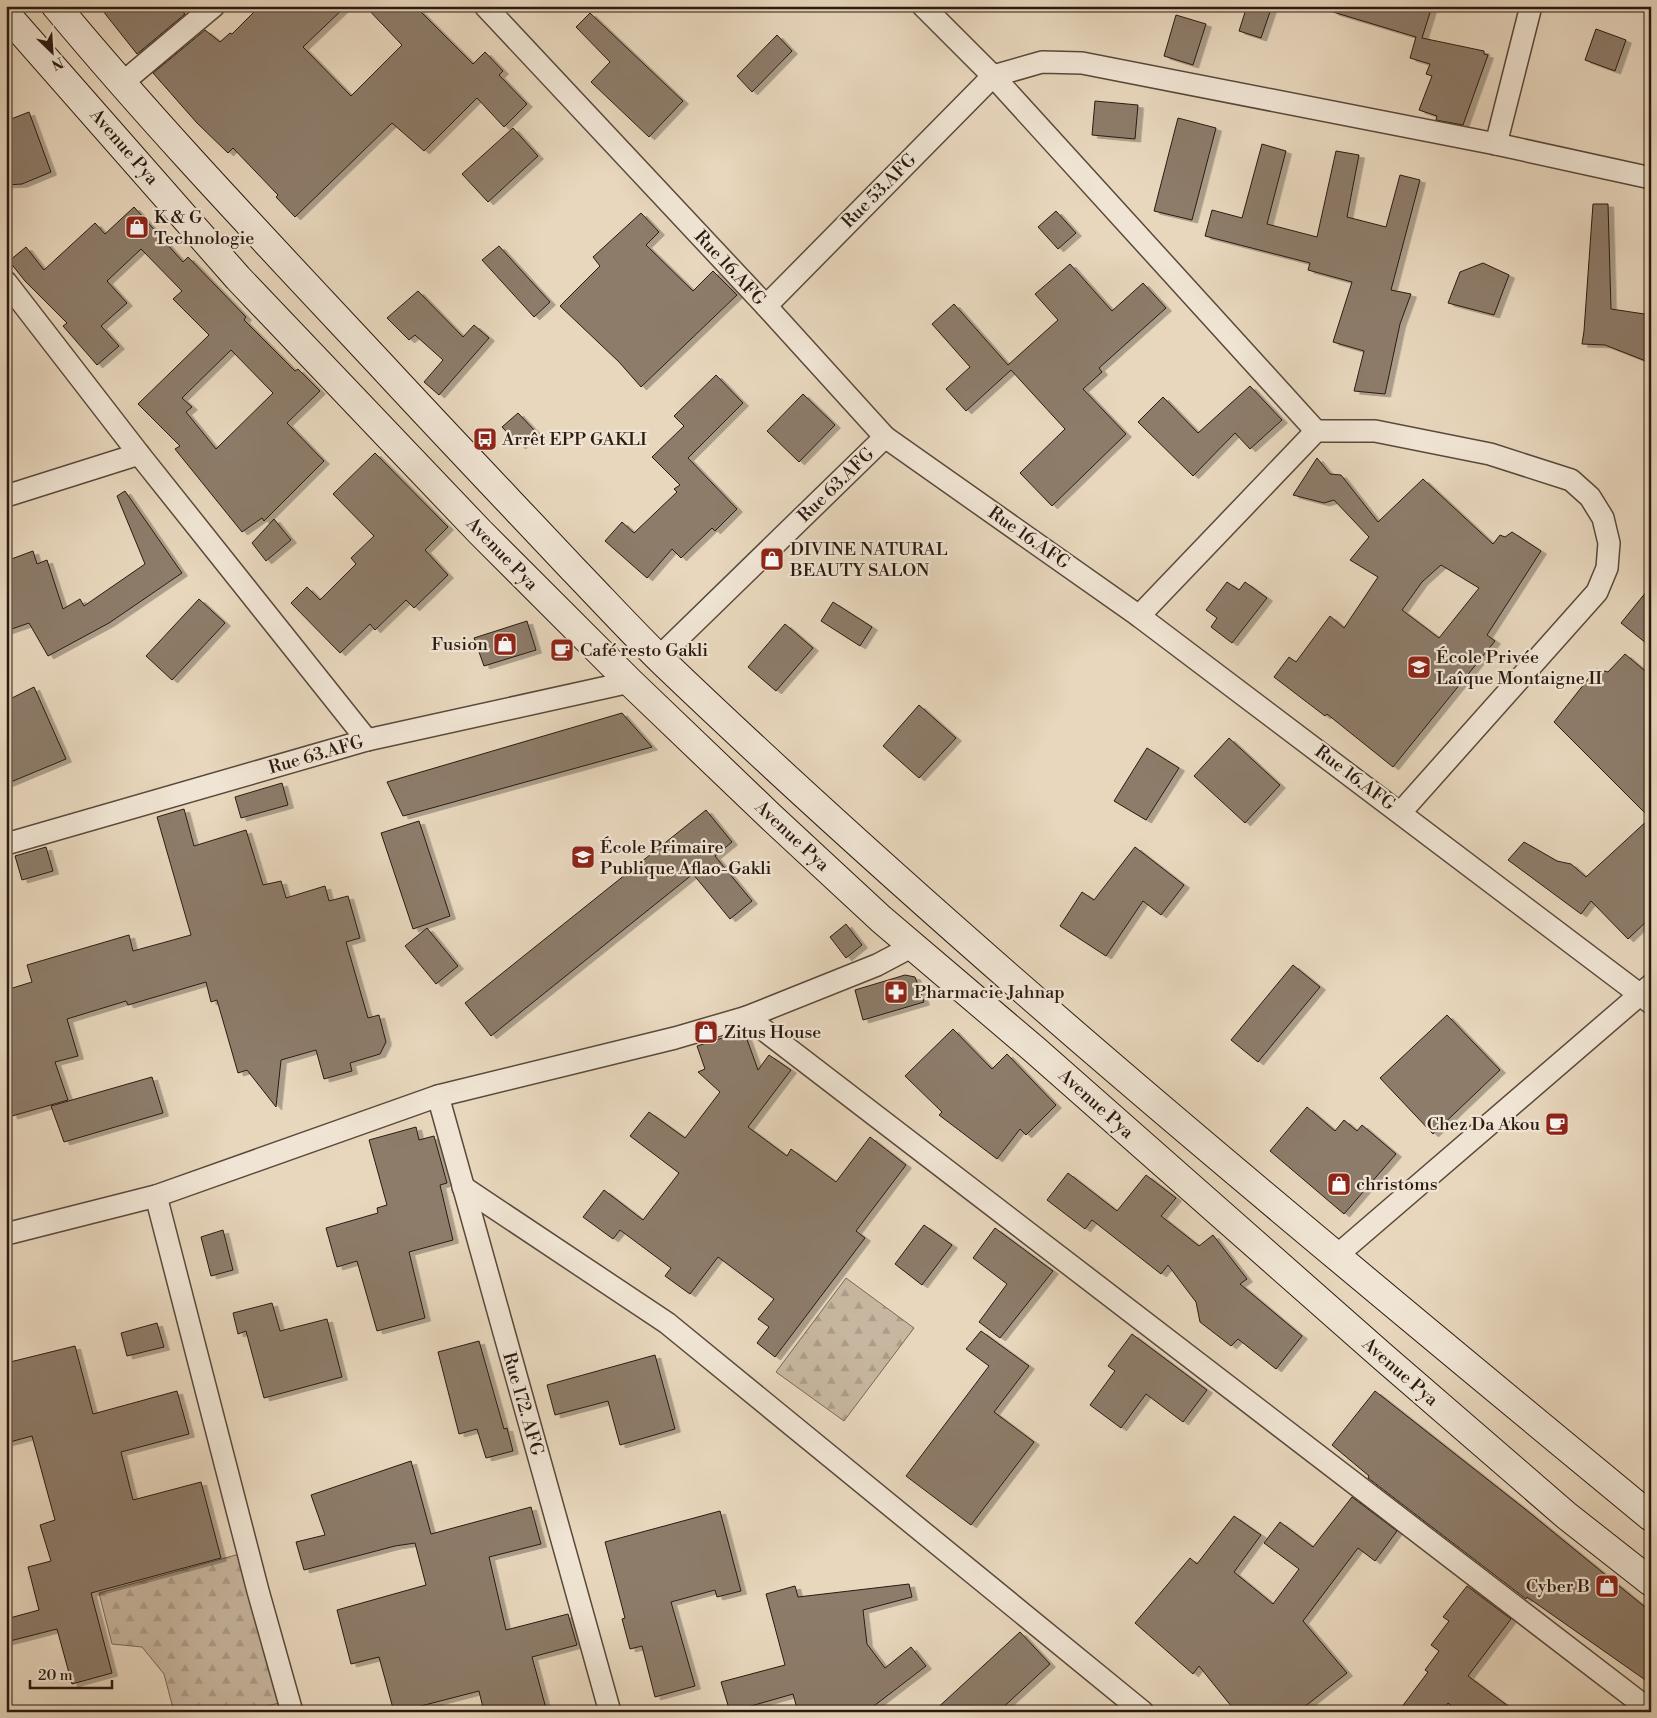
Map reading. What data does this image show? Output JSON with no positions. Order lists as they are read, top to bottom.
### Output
{
  "streets": {
    "main road": ["Avenue Pya"],
    "street": [
      "Rue 53.AFG",
      "Rue 16.AFG",
      "Rue 63.AFG",
      "Rue 172. AFG"
    ]
  },
  "crossings": [
    ["Avenue Pya", "Rue 63.AFG"],
    ["Rue 53.AFG", "Rue 16.AFG"],
    ["Rue 16.AFG", "Rue 63.AFG"]
  ],
  "places": {
    "shop": [
      "K & G Technologie",
      "DIVINE NATURAL BEAUTY SALON",
      "Fusion",
      "Zitus House",
      "christoms",
      "Cyber B"
    ],
    "bus stop": ["Arrêt EPP GAKLI"],
    "cafe": ["Café resto Gakli", "Chez Da Akou"],
    "school or university": ["École Privée Laîque Montaigne II", "École Primaire Publique Aflao-Gakli"],
    "pharmacy": ["Pharmacie Jahnap"]
  },
  "scale_bar": "20 m",
  "north": "bottom right"
}
